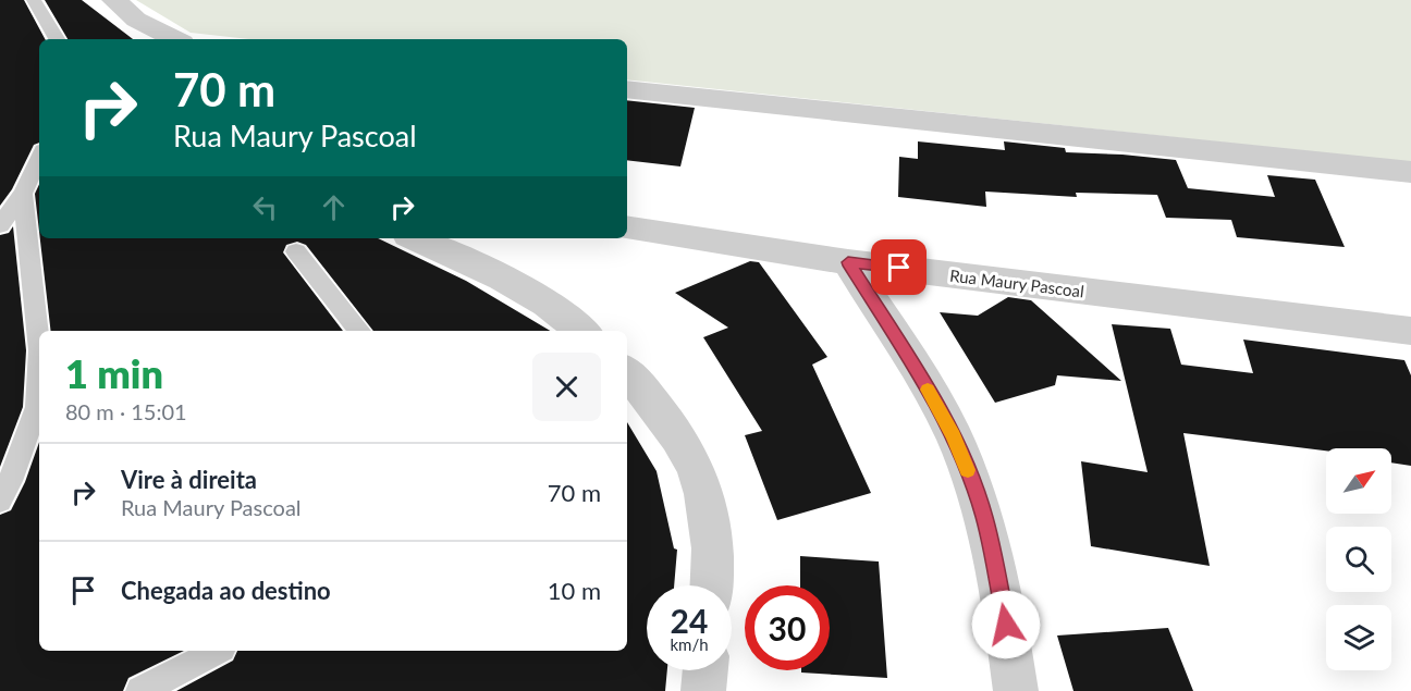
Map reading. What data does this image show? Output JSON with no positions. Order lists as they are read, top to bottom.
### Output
{
  "streets": {
    "street": ["Rua Maury Pascoal"]
  },
  "north": "top right",
  "page": {
    "turn": ["70 m", "Rua Maury Pascoal"],
    "heading": ["1 min", "80 m · 15:01"],
    "list": [
      {
        "name": "Vire à direita",
        "note": "Rua Maury Pascoal",
        "value": "70 m"
      },
      {
        "name": "Chegada ao destino",
        "value": "10 m"
      }
    ],
    "speed": "24 km/h",
    "limit": "30"
  }
}
